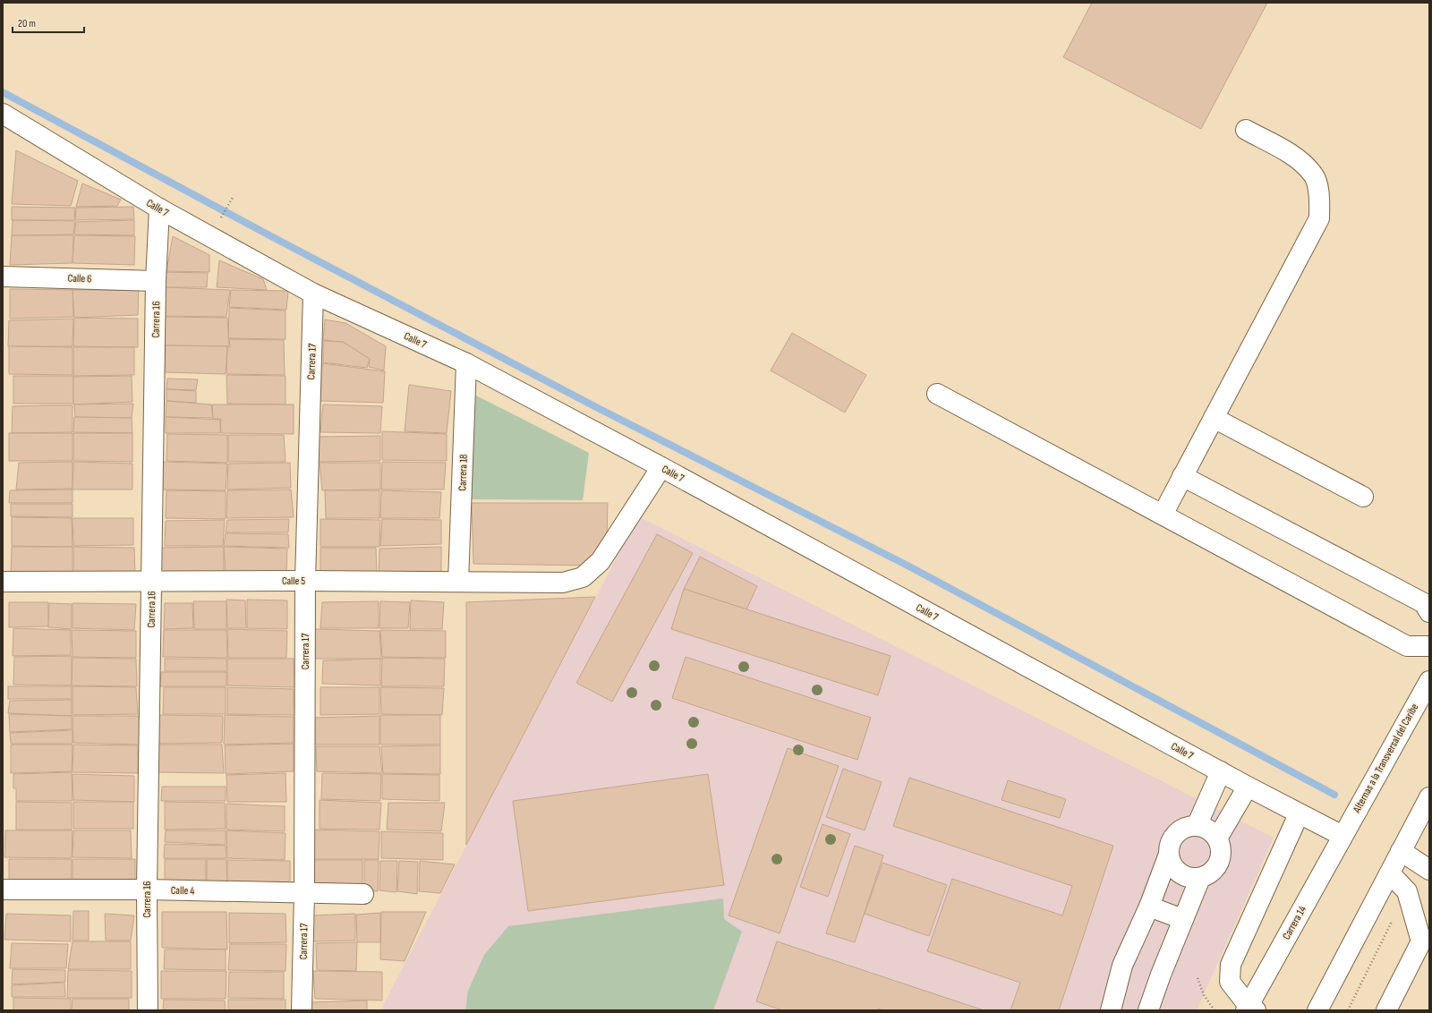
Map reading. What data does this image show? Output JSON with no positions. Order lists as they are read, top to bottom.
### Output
{
  "streets": {
    "main road": [
      "Calle 7",
      "Calle 6",
      "Carrera 16",
      "Carrera 17",
      "Carrera 18",
      "Calle 5",
      "Alternas a la Transversal del Caribe",
      "Calle 4",
      "Carrera 14"
    ]
  },
  "crossings": [
    ["Calle 7", "Carrera 16"],
    ["Calle 7", "Carrera 17"],
    ["Calle 7", "Carrera 18"],
    ["Calle 7", "Calle 5"],
    ["Calle 7", "Alternas a la Transversal del Caribe"],
    ["Calle 7", "Carrera 14"],
    ["Calle 6", "Carrera 16"],
    ["Carrera 16", "Calle 5"],
    ["Carrera 16", "Calle 4"],
    ["Carrera 17", "Calle 5"],
    ["Carrera 17", "Calle 4"],
    ["Carrera 18", "Calle 5"],
    ["Alternas a la Transversal del Caribe", "Carrera 14"]
  ],
  "scale_bar": "20 m"
}
